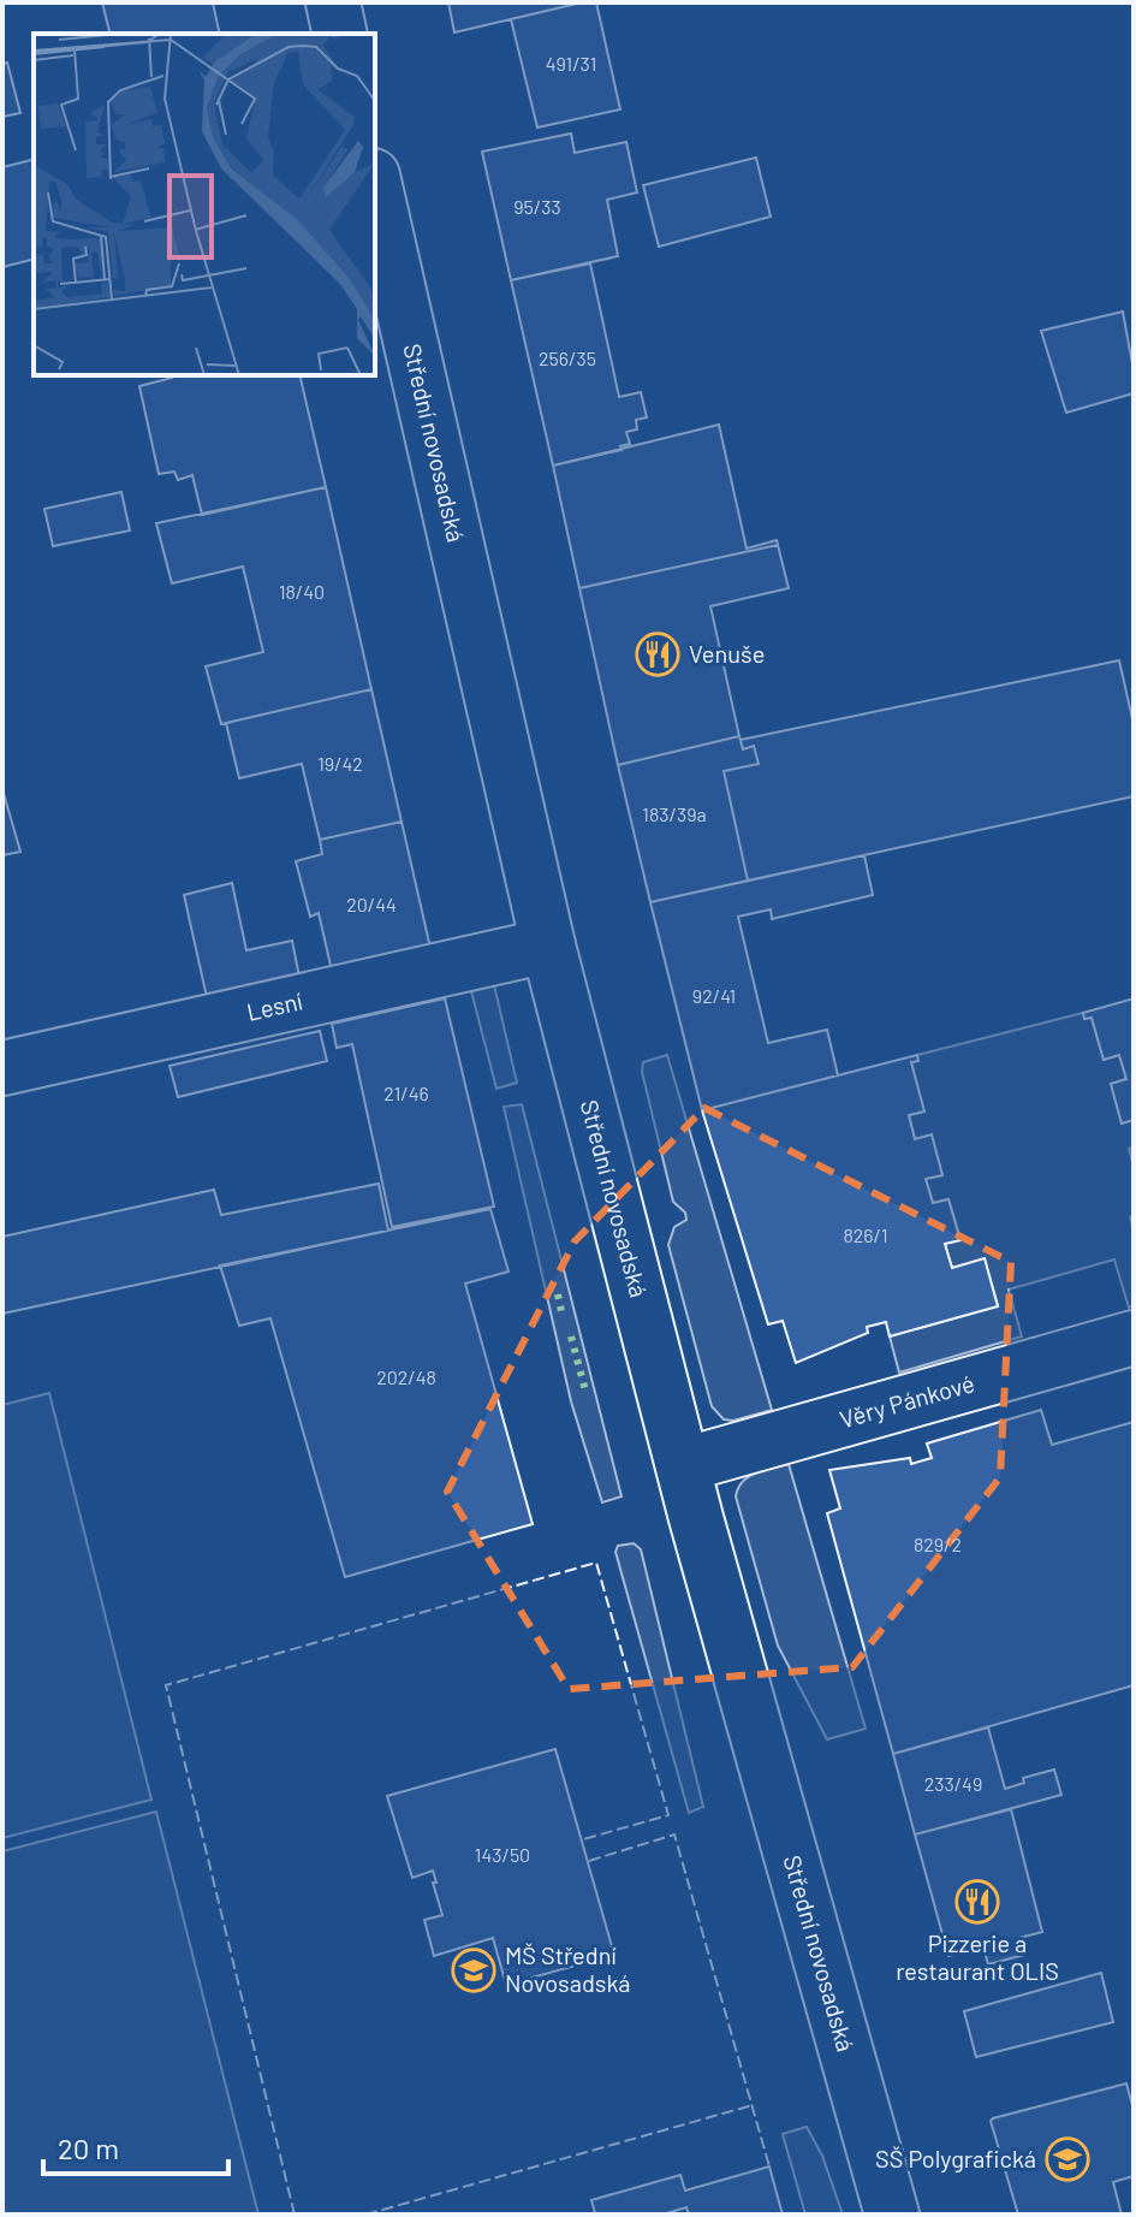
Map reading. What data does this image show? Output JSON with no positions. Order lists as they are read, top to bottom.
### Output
{
  "streets": {
    "main road": ["Střední novosadská", "Lesní", "Věry Pánkové"]
  },
  "crossings": [
    ["Střední novosadská", "Lesní"],
    ["Střední novosadská", "Věry Pánkové"]
  ],
  "places": {
    "restaurant": ["Venuše", "Pizzerie a restaurant OLIS"],
    "school or university": ["MŠ Střední Novosadská", "SŠ Polygrafická"]
  },
  "house_numbers": [
    "491/31",
    "95/33",
    "256/35",
    "18/40",
    "19/42",
    "183/39a",
    "20/44",
    "92/41",
    "21/46",
    "826/1",
    "202/48",
    "829/2",
    "233/49",
    "143/50"
  ],
  "scale_bar": "20 m"
}
